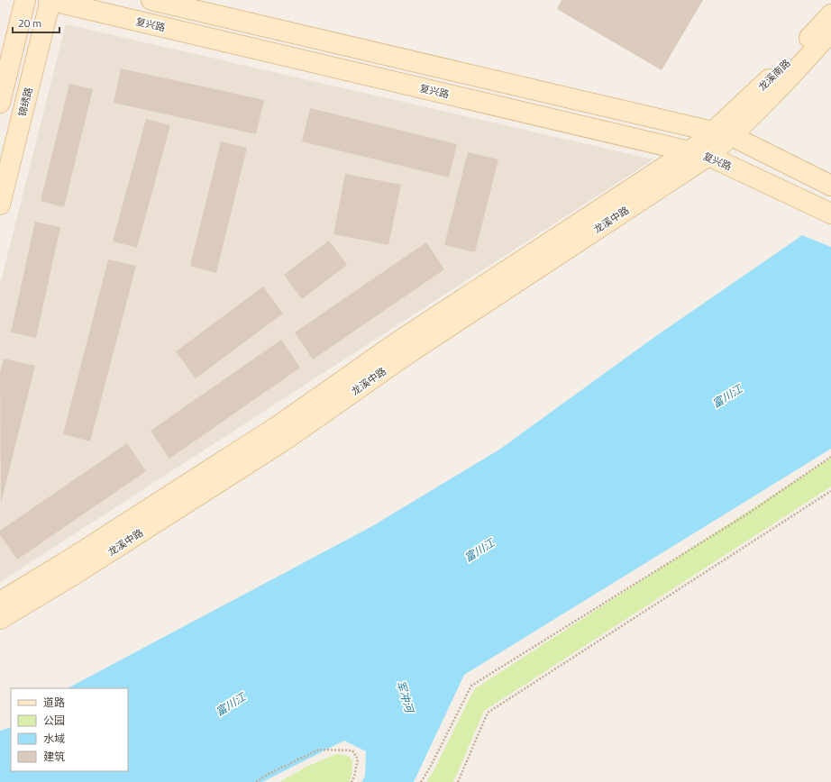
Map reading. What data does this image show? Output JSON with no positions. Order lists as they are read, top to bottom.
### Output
{
  "streets": {
    "main road": [
      "复兴路",
      "龙溪南路",
      "锦绣路",
      "龙溪中路"
    ]
  },
  "crossings": [
    ["复兴路", "锦绣路"],
    ["复兴路", "龙溪中路"],
    ["龙溪南路", "龙溪中路"]
  ],
  "water": ["富川江", "军冲河"],
  "legend": [
    "道路",
    "公园",
    "水域",
    "建筑"
  ],
  "scale_bar": "20 m"
}
